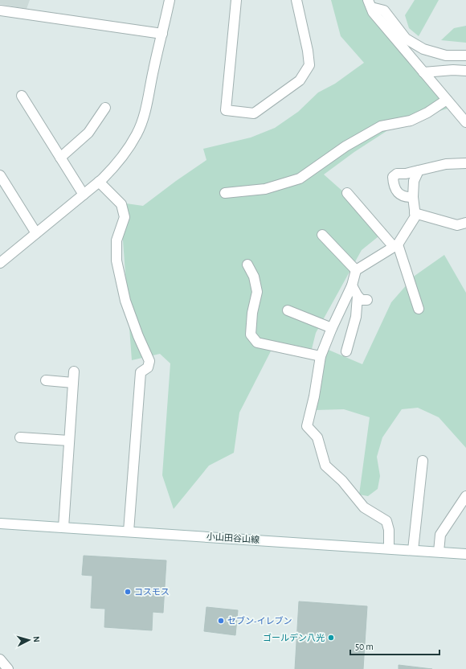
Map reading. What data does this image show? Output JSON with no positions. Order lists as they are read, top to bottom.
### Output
{
  "streets": {
    "street": ["小山田谷山線"]
  },
  "places": ["コスモス", "セブン-イレブン", "ゴールデン八光"],
  "scale_bar": "50 m",
  "north": "right"
}
